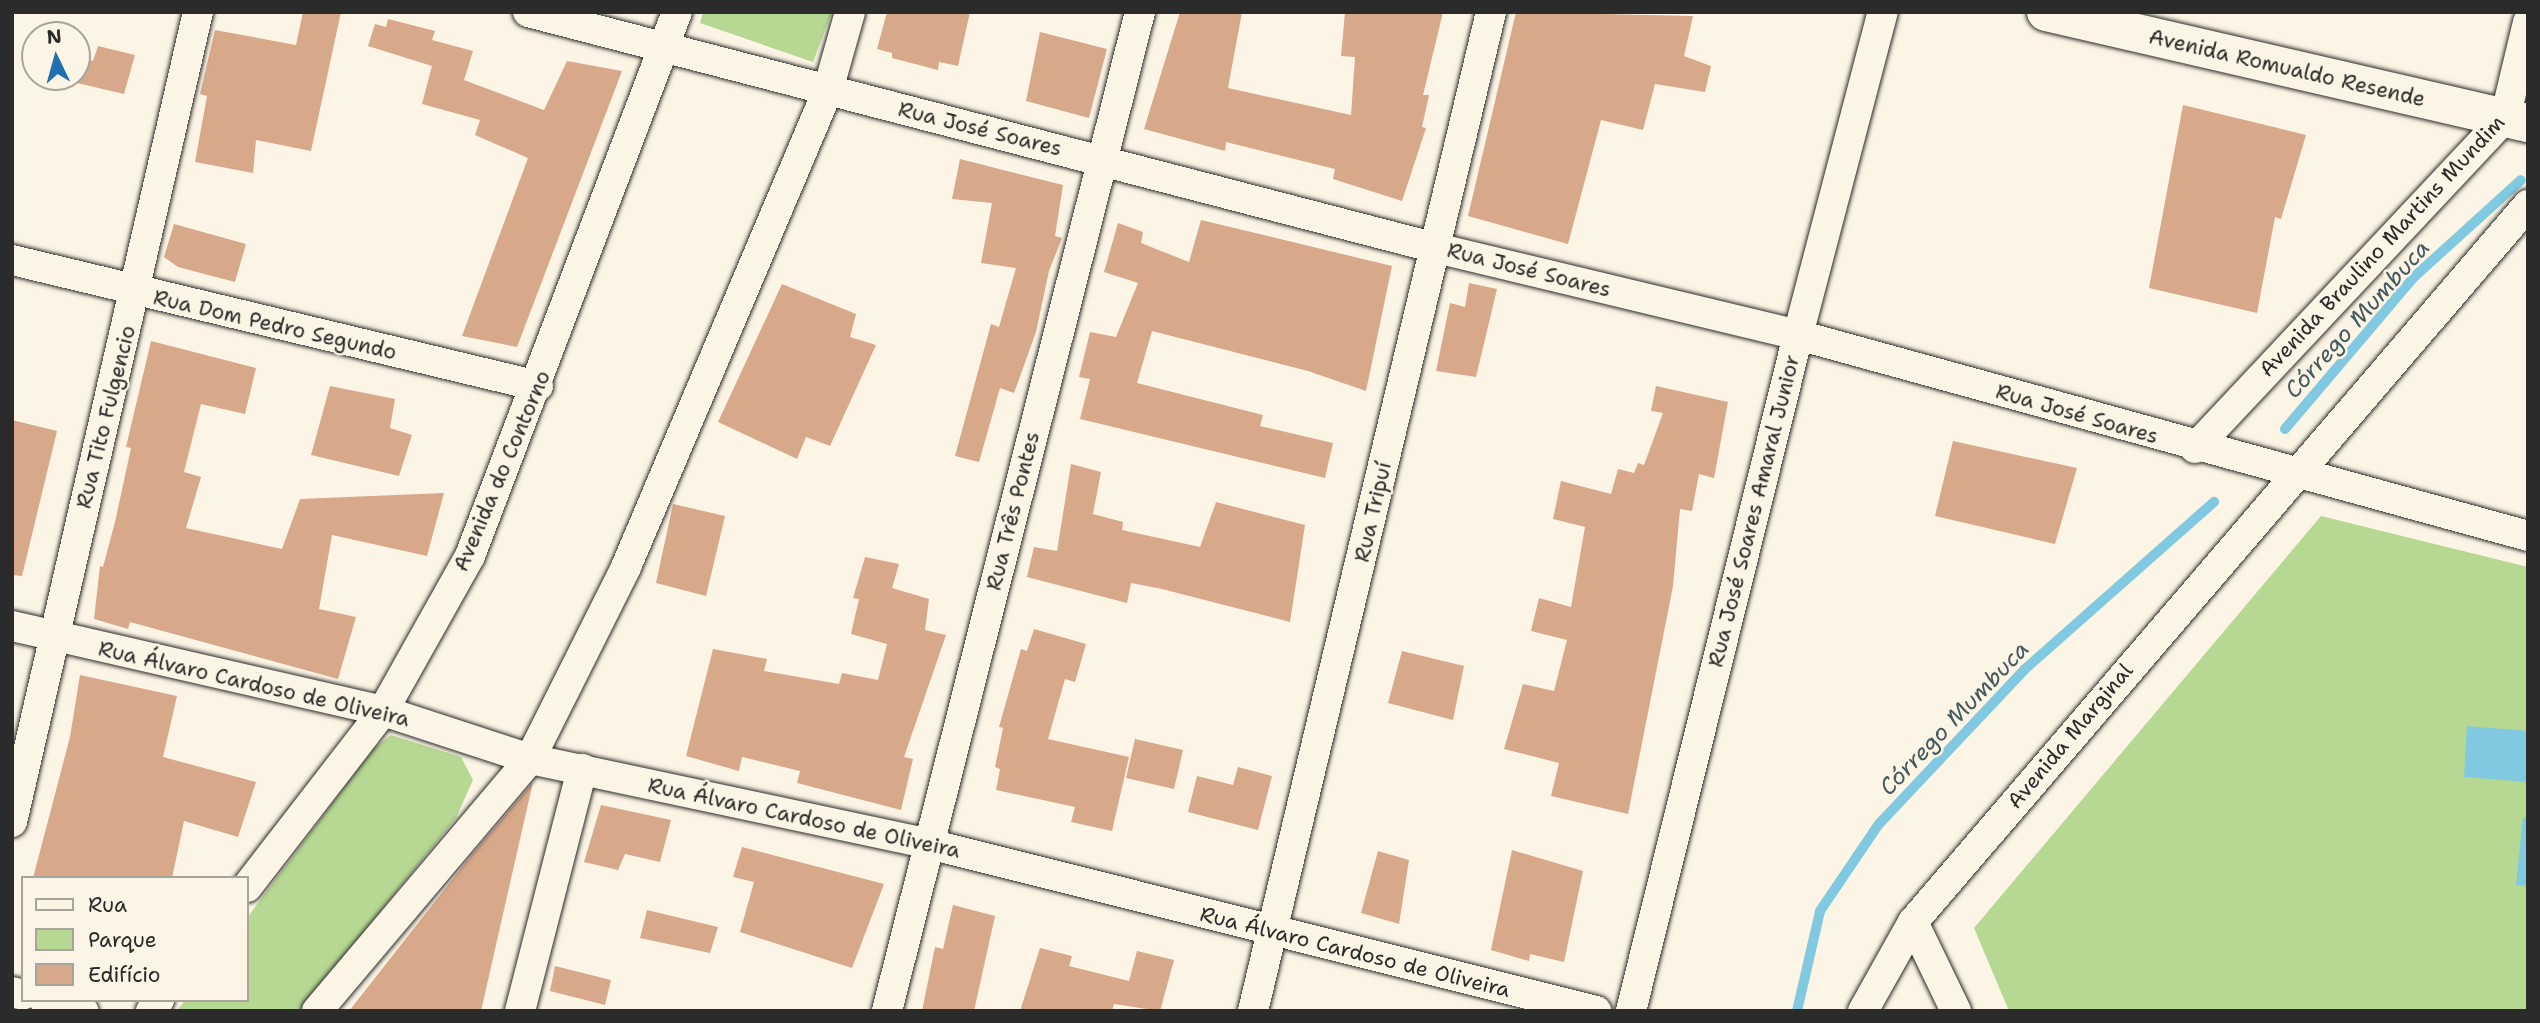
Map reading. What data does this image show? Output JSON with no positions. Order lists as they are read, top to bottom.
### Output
{
  "streets": {
    "street": [
      "Avenida Romualdo Resende",
      "Rua José Soares",
      "Avenida Braulino Martins Mundim",
      "Rua Dom Pedro Segundo",
      "Rua Tito Fulgencio",
      "Avenida do Contorno",
      "Rua Três Pontes",
      "Rua José Soares Amaral Junior",
      "Rua Tripuí",
      "Rua Álvaro Cardoso de Oliveira",
      "Avenida Marginal"
    ]
  },
  "crossings": [
    ["Avenida Romualdo Resende", "Avenida Braulino Martins Mundim"],
    ["Rua José Soares", "Avenida Braulino Martins Mundim"],
    ["Rua José Soares", "Avenida do Contorno"],
    ["Rua José Soares", "Rua Três Pontes"],
    ["Rua José Soares", "Rua José Soares Amaral Junior"],
    ["Rua José Soares", "Rua Tripuí"],
    ["Rua José Soares", "Avenida Marginal"],
    ["Rua Dom Pedro Segundo", "Rua Tito Fulgencio"],
    ["Rua Dom Pedro Segundo", "Avenida do Contorno"],
    ["Rua Tito Fulgencio", "Rua Álvaro Cardoso de Oliveira"],
    ["Avenida do Contorno", "Rua Álvaro Cardoso de Oliveira"],
    ["Rua Três Pontes", "Rua Álvaro Cardoso de Oliveira"],
    ["Rua Tripuí", "Rua Álvaro Cardoso de Oliveira"]
  ],
  "water": ["Córrego Mumbuca"],
  "legend": ["Rua", "Parque", "Edifício"],
  "north": "top"
}
